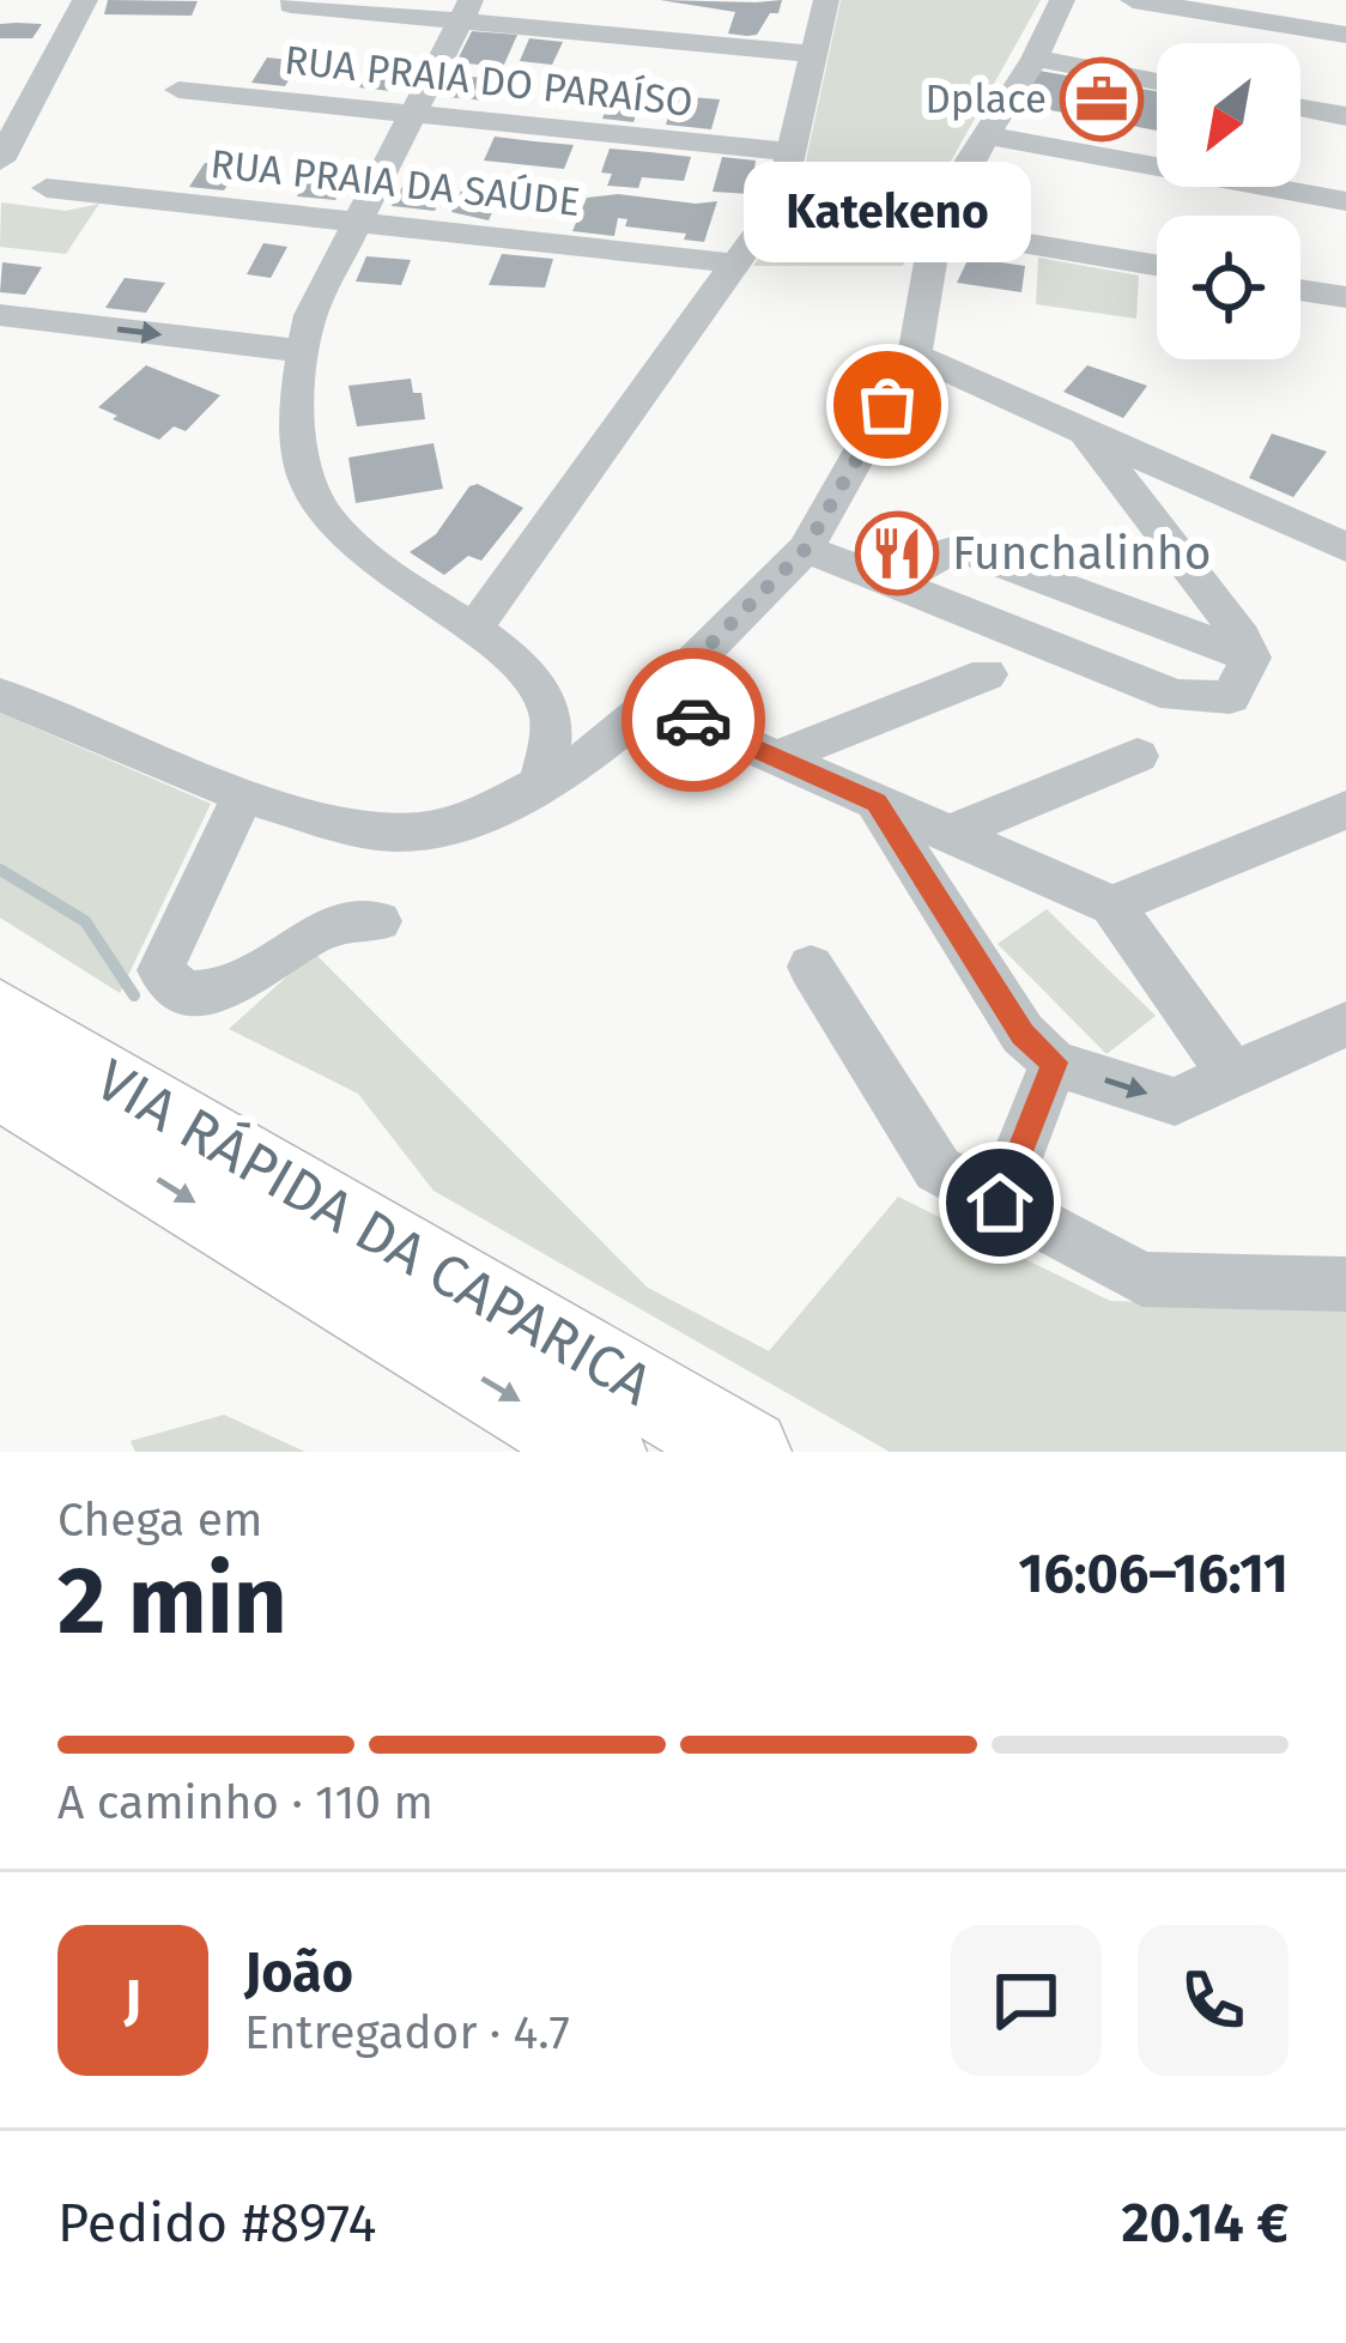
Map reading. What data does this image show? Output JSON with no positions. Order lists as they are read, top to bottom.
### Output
{
  "streets": {
    "highway": ["VIA RÁPIDA DA CAPARICA"],
    "street": ["RUA PRAIA DO PARAÍSO", "RUA PRAIA DA SAÚDE"]
  },
  "places": {
    "office": ["Dplace"],
    "other": ["Katekeno"],
    "restaurant": ["Funchalinho"]
  },
  "north": "bottom left",
  "page": {
    "bubble": "Katekeno",
    "heading": ["2 min", "Chega em", "16:06–16:11"],
    "panel": [
      "João",
      "Entregador · 4.7",
      "Pedido #8974",
      "20.14 €"
    ],
    "bar": "A caminho · 110 m",
    "round": "J"
  }
}
